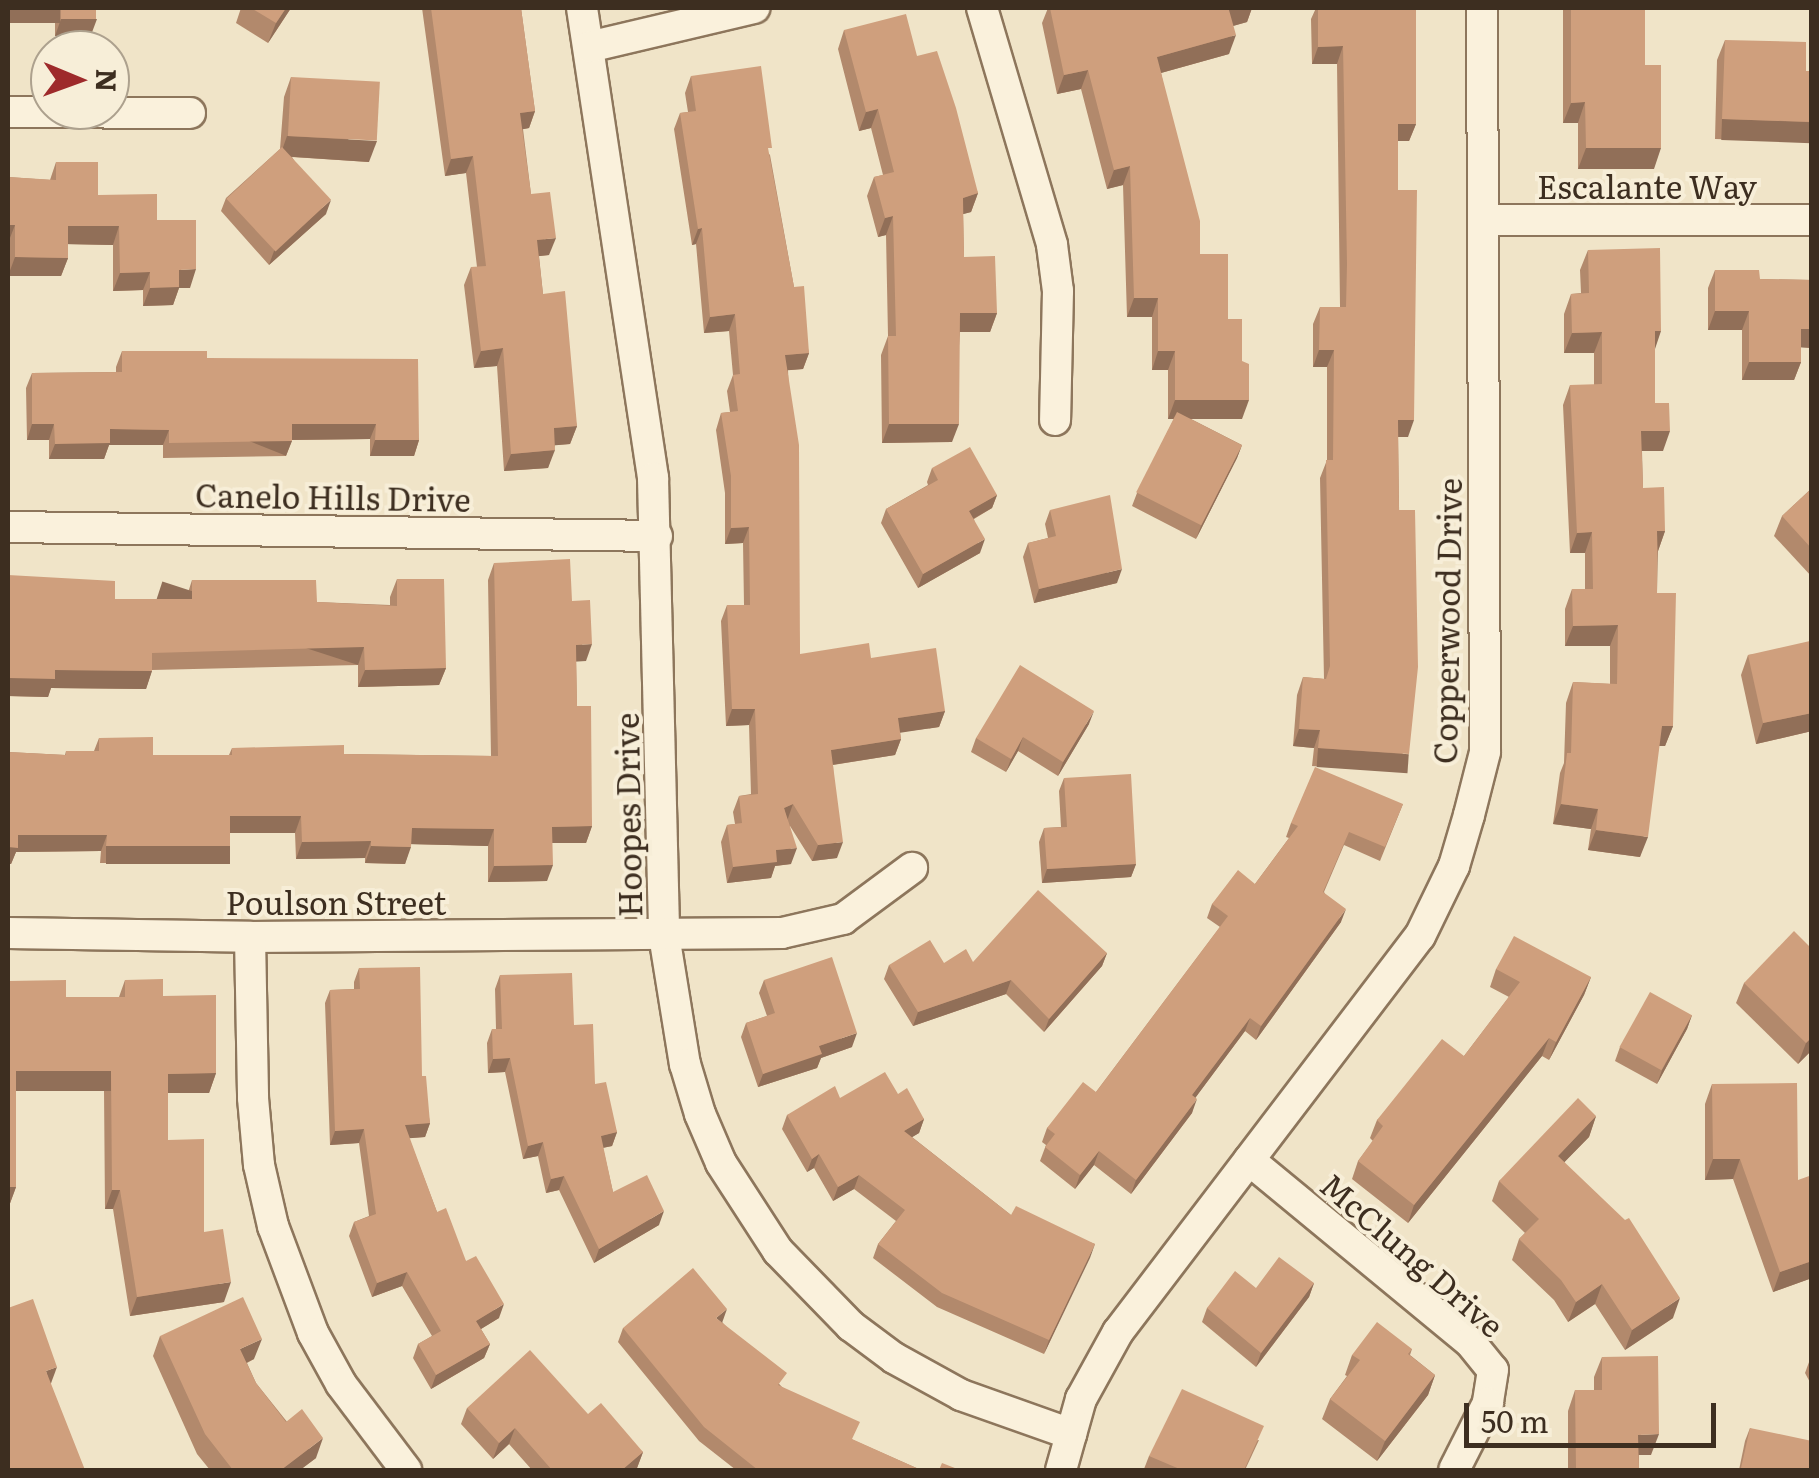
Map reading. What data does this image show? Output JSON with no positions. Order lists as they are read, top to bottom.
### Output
{
  "streets": {
    "street": [
      "Escalante Way",
      "Canelo Hills Drive",
      "Copperwood Drive",
      "Hoopes Drive",
      "Poulson Street",
      "McClung Drive"
    ]
  },
  "crossings": [
    ["Escalante Way", "Copperwood Drive"],
    ["Canelo Hills Drive", "Hoopes Drive"],
    ["Copperwood Drive", "Hoopes Drive"],
    ["Copperwood Drive", "McClung Drive"],
    ["Hoopes Drive", "Poulson Street"]
  ],
  "scale_bar": "50 m",
  "north": "right"
}
